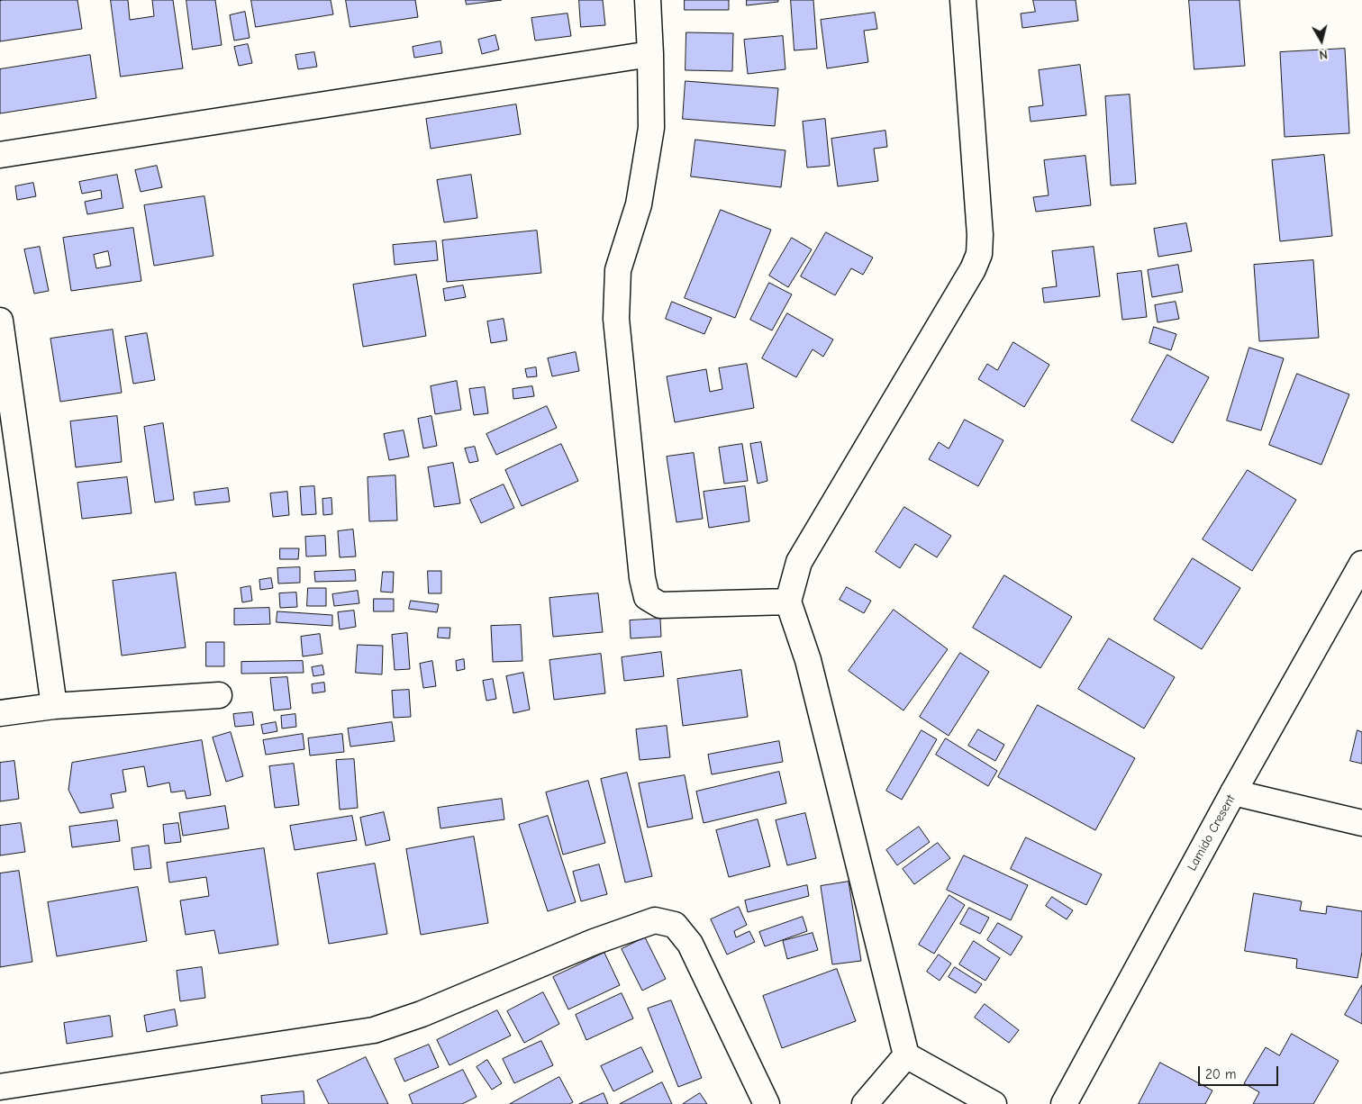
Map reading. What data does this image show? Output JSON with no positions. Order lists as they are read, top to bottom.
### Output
{
  "streets": {
    "street": ["Lamido Cresent"]
  },
  "scale_bar": "20 m",
  "north": "bottom"
}
